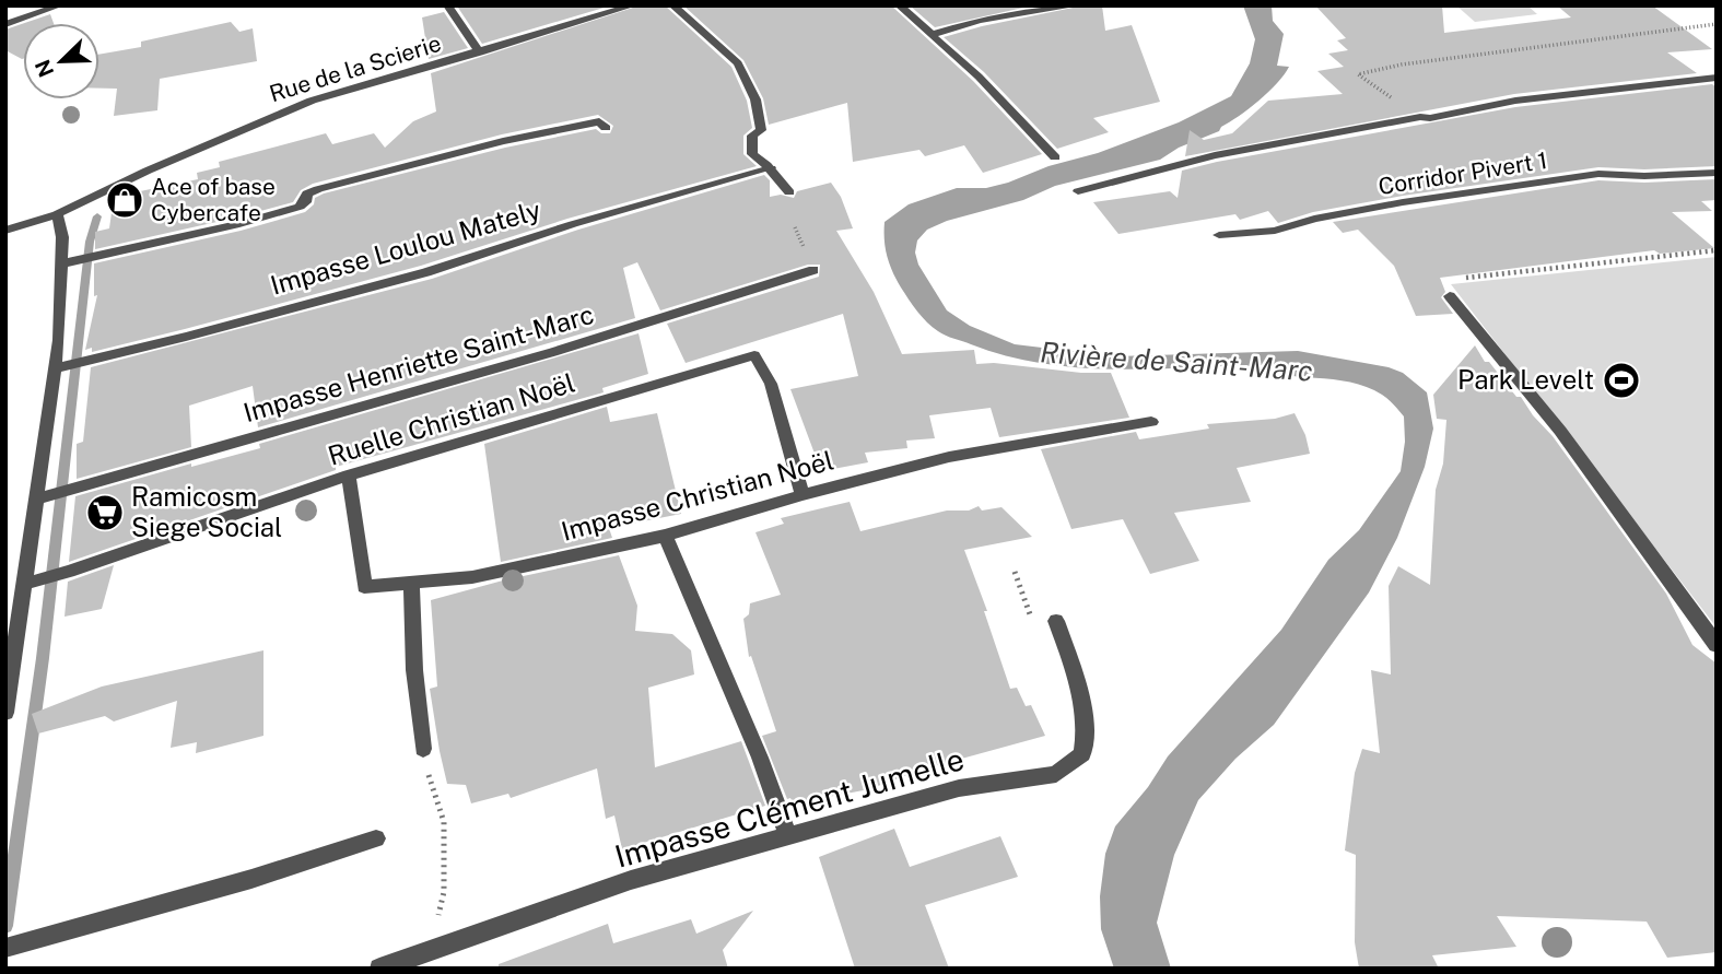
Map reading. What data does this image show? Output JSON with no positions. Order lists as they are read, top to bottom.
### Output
{
  "streets": {
    "street": [
      "Rue de la Scierie",
      "Corridor Pivert 1",
      "Impasse Loulou Mately",
      "Impasse Henriette Saint-Marc",
      "Ruelle Christian Noël",
      "Impasse Christian Noël",
      "Impasse Clément Jumelle"
    ]
  },
  "crossings": [
    ["Ruelle Christian Noël", "Impasse Christian Noël"]
  ],
  "water": ["Rivière de Saint-Marc"],
  "places": {
    "shop": ["Ace of base Cybercafe"],
    "sports": ["Park Levelt"],
    "supermarket": ["Ramicosm Siege Social"]
  },
  "north": "bottom left"
}
